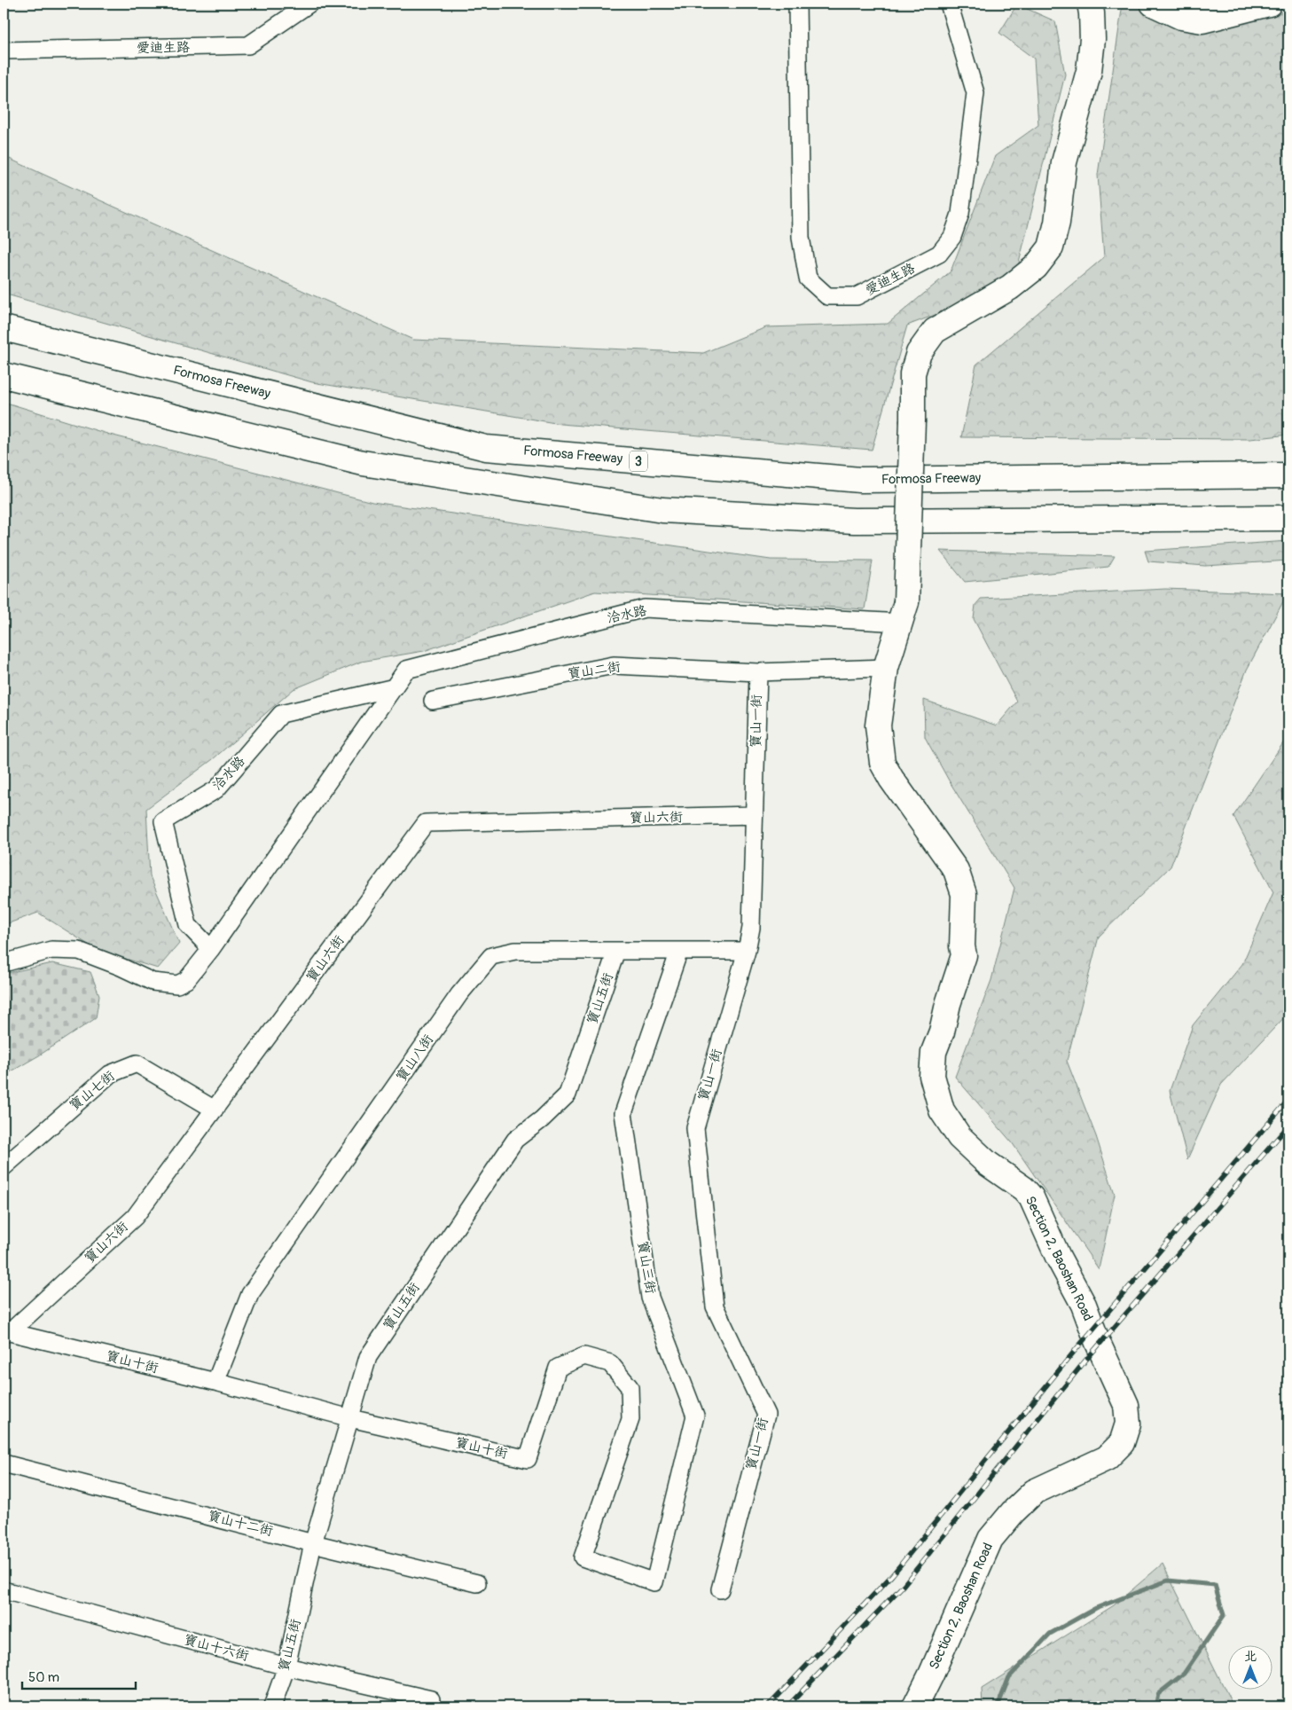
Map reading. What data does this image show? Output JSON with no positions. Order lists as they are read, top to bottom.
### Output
{
  "streets": {
    "main road": ["Formosa Freeway", "3", "Section 2, Baoshan Road"],
    "street": [
      "愛迪生路",
      "洽水路",
      "寶山二街",
      "寶山一街",
      "寶山六街",
      "寶山五街",
      "寶山八街",
      "寶山七街",
      "寶山三街",
      "寶山十街",
      "寶山十二街",
      "寶山十六街"
    ]
  },
  "crossings": [
    ["洽水路", "Section 2, Baoshan Road"],
    ["寶山二街", "寶山一街"],
    ["寶山一街", "寶山六街"],
    ["寶山一街", "寶山八街"],
    ["寶山六街", "寶山七街"],
    ["寶山六街", "寶山十街"],
    ["寶山五街", "寶山八街"],
    ["寶山五街", "寶山十街"],
    ["寶山五街", "寶山十二街"],
    ["寶山五街", "寶山十六街"],
    ["寶山八街", "寶山三街"],
    ["寶山八街", "寶山十街"],
    ["寶山三街", "寶山十街"]
  ],
  "scale_bar": "50 m",
  "north": "top"
}
